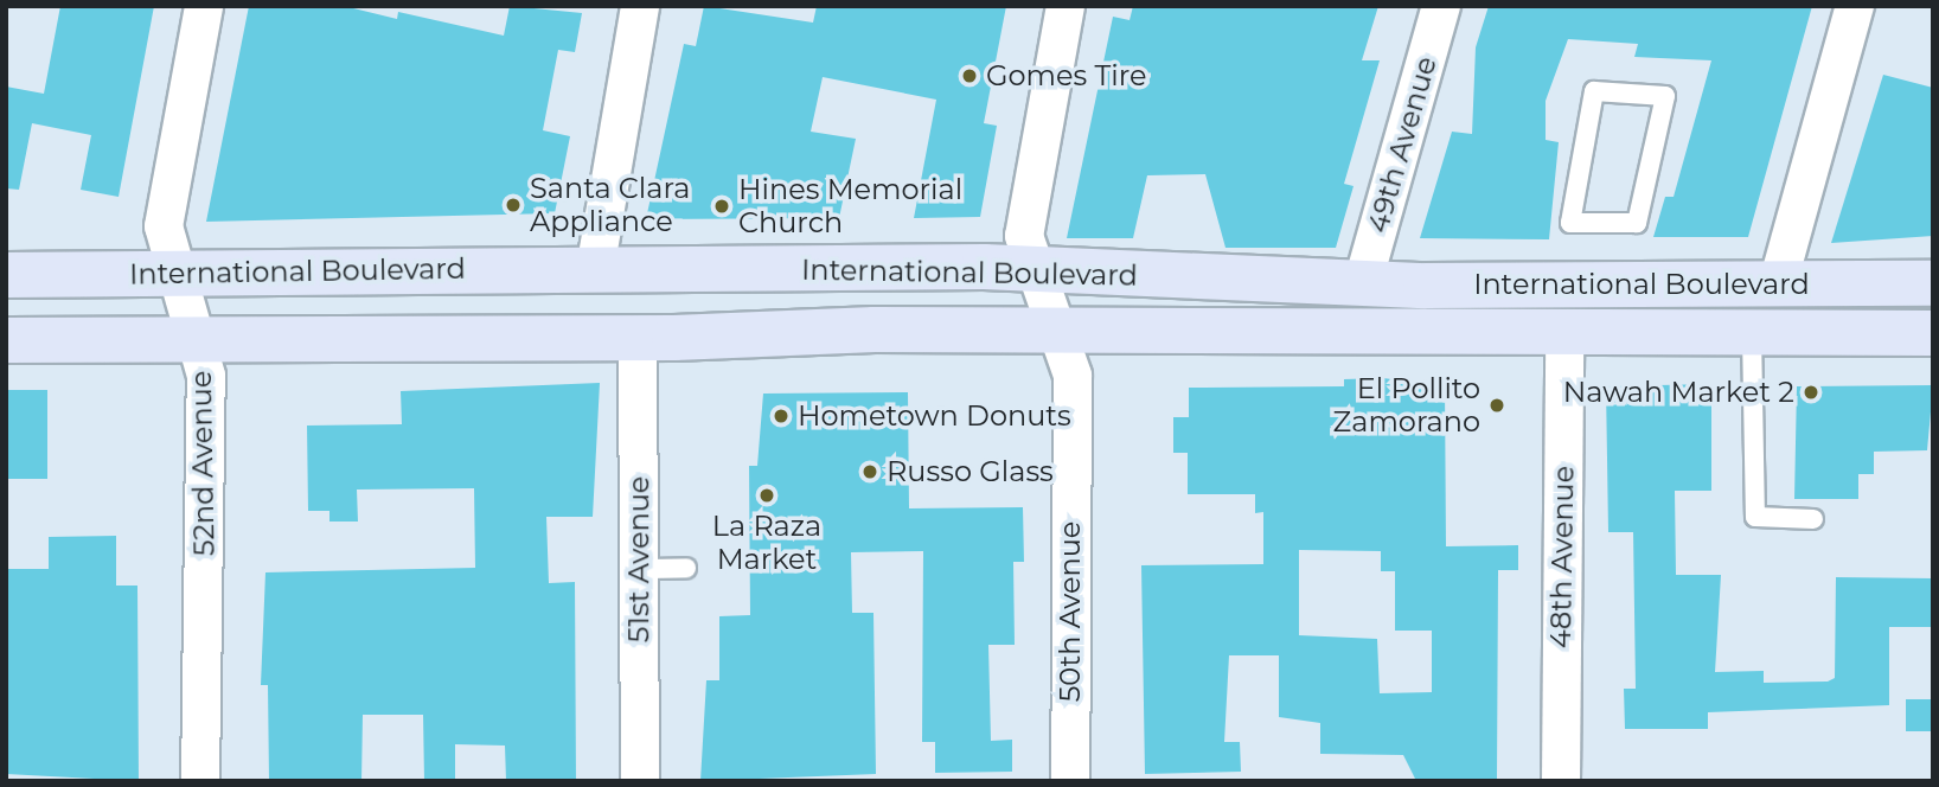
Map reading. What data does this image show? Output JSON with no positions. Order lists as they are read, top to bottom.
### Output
{
  "streets": {
    "main road": ["International Boulevard"],
    "street": [
      "49th Avenue",
      "52nd Avenue",
      "48th Avenue",
      "51st Avenue",
      "50th Avenue"
    ]
  },
  "crossings": [
    ["49th Avenue", "International Boulevard"],
    ["International Boulevard", "52nd Avenue"],
    ["International Boulevard", "48th Avenue"],
    ["International Boulevard", "51st Avenue"],
    ["International Boulevard", "50th Avenue"]
  ],
  "places": [
    "Gomes Tire",
    "Santa Clara Appliance",
    "Hines Memorial Church",
    "Nawah Market 2",
    "El Pollito Zamorano",
    "Hometown Donuts",
    "Russo Glass",
    "La Raza Market"
  ]
}
